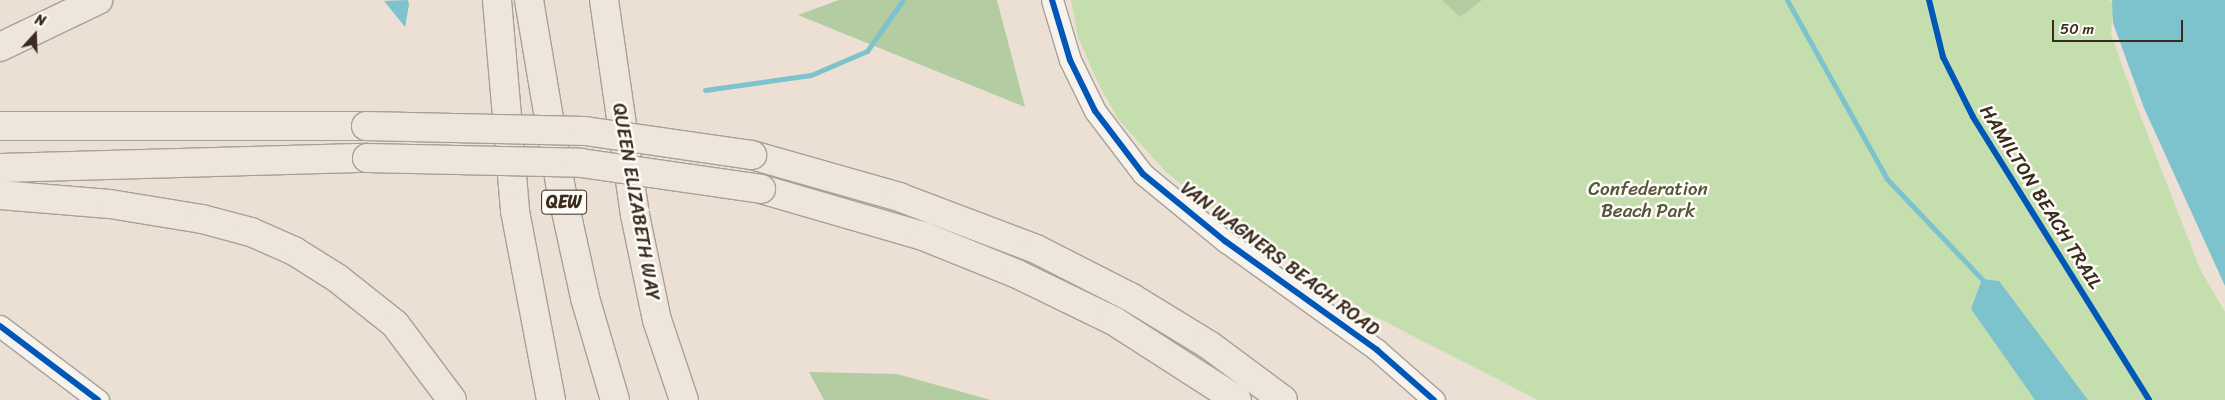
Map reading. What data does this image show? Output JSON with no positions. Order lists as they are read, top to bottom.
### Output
{
  "streets": {
    "highway": ["QEW", "QUEEN ELIZABETH WAY"],
    "street": ["VAN WAGNERS BEACH ROAD"],
    "cycle path": ["HAMILTON BEACH TRAIL"]
  },
  "parks": ["Confederation Beach Park"],
  "scale_bar": "50 m",
  "north": "top"
}
